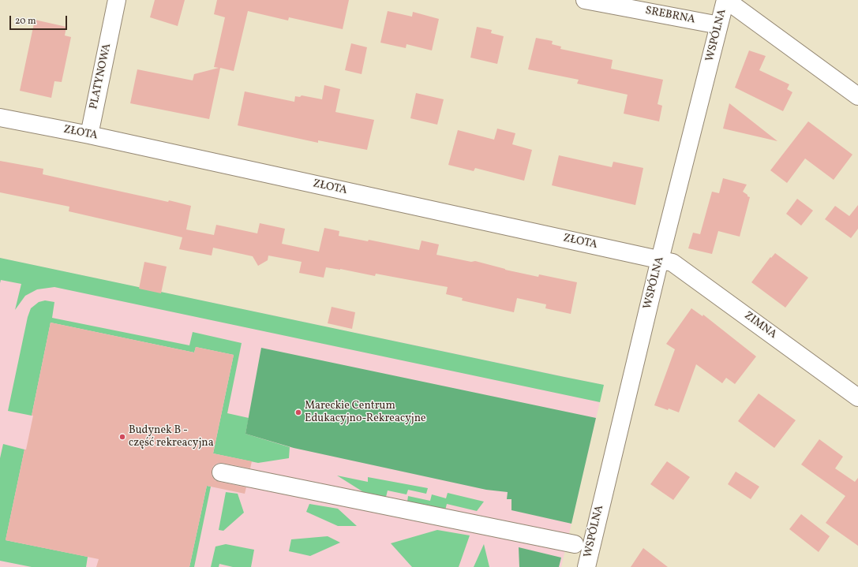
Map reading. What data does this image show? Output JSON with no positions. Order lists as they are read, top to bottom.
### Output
{
  "streets": {
    "street": [
      "SREBRNA",
      "WSPÓLNA",
      "PLATYNOWA",
      "ZŁOTA",
      "ZIMNA"
    ]
  },
  "crossings": [
    ["SREBRNA", "WSPÓLNA"],
    ["WSPÓLNA", "ZŁOTA"],
    ["WSPÓLNA", "ZIMNA"],
    ["PLATYNOWA", "ZŁOTA"],
    ["ZŁOTA", "ZIMNA"]
  ],
  "places": ["Mareckie Centrum Edukacyjno-Rekreacyjne", "Budynek B - część rekreacyjna"],
  "scale_bar": "20 m"
}
